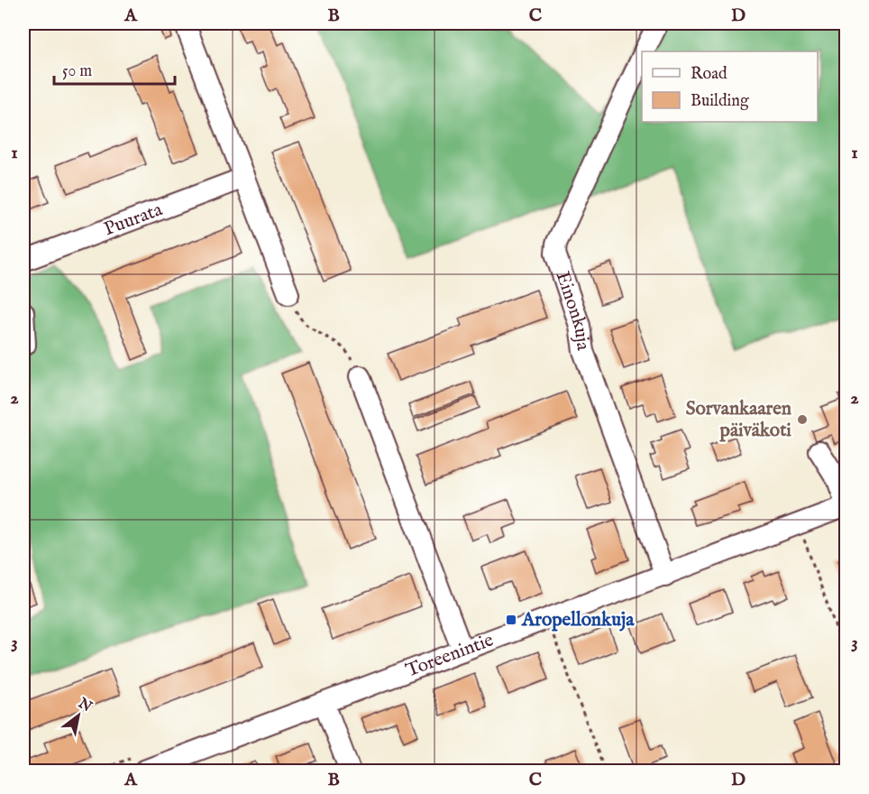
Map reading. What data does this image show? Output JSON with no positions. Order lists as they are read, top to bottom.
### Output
{
  "streets": {
    "street": ["Puurata", "Einonkuja", "Toreenintie"]
  },
  "crossings": [
    ["Einonkuja", "Toreenintie"]
  ],
  "places": {
    "other": ["Sorvankaaren päiväkoti"],
    "transit": ["Aropellonkuja"]
  },
  "legend": ["Road", "Building"],
  "scale_bar": "50 m",
  "north": "top right",
  "grid": {
    "columns": [
      "A",
      "B",
      "C",
      "D"
    ],
    "rows": ["1", "2", "3"]
  }
}
